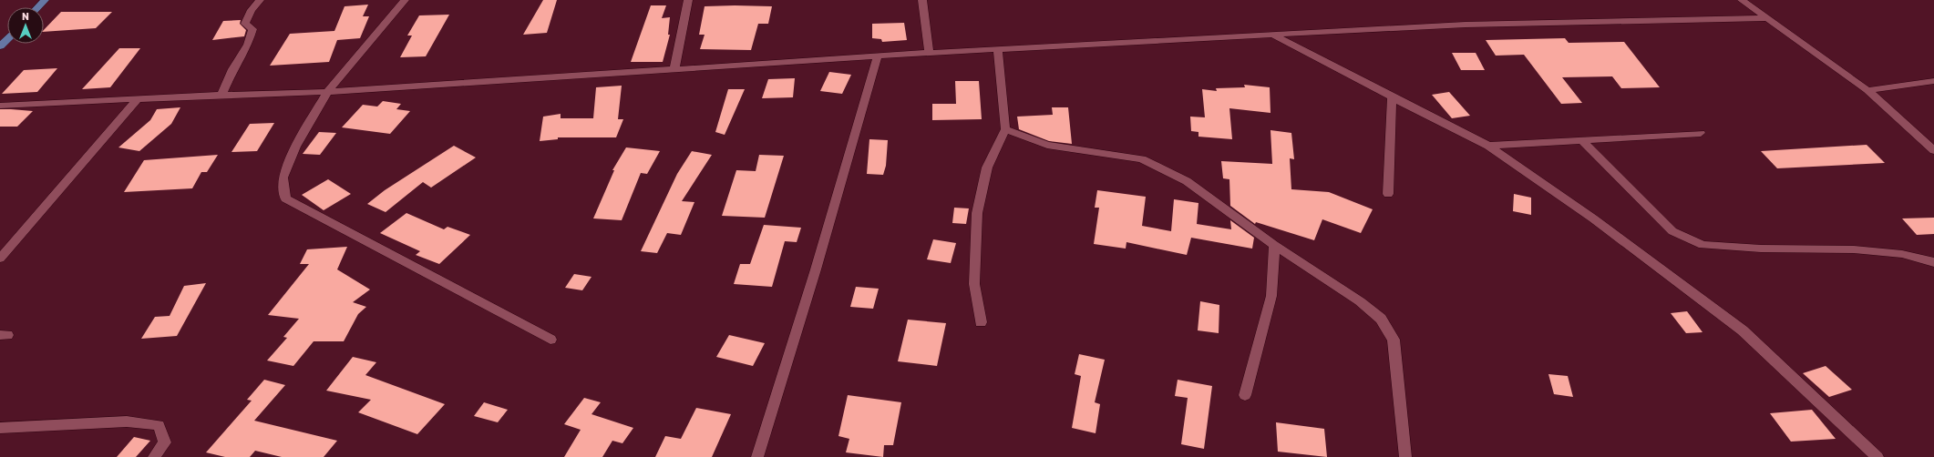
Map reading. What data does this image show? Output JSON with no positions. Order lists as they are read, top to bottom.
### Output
{
  "north": "top"
}
